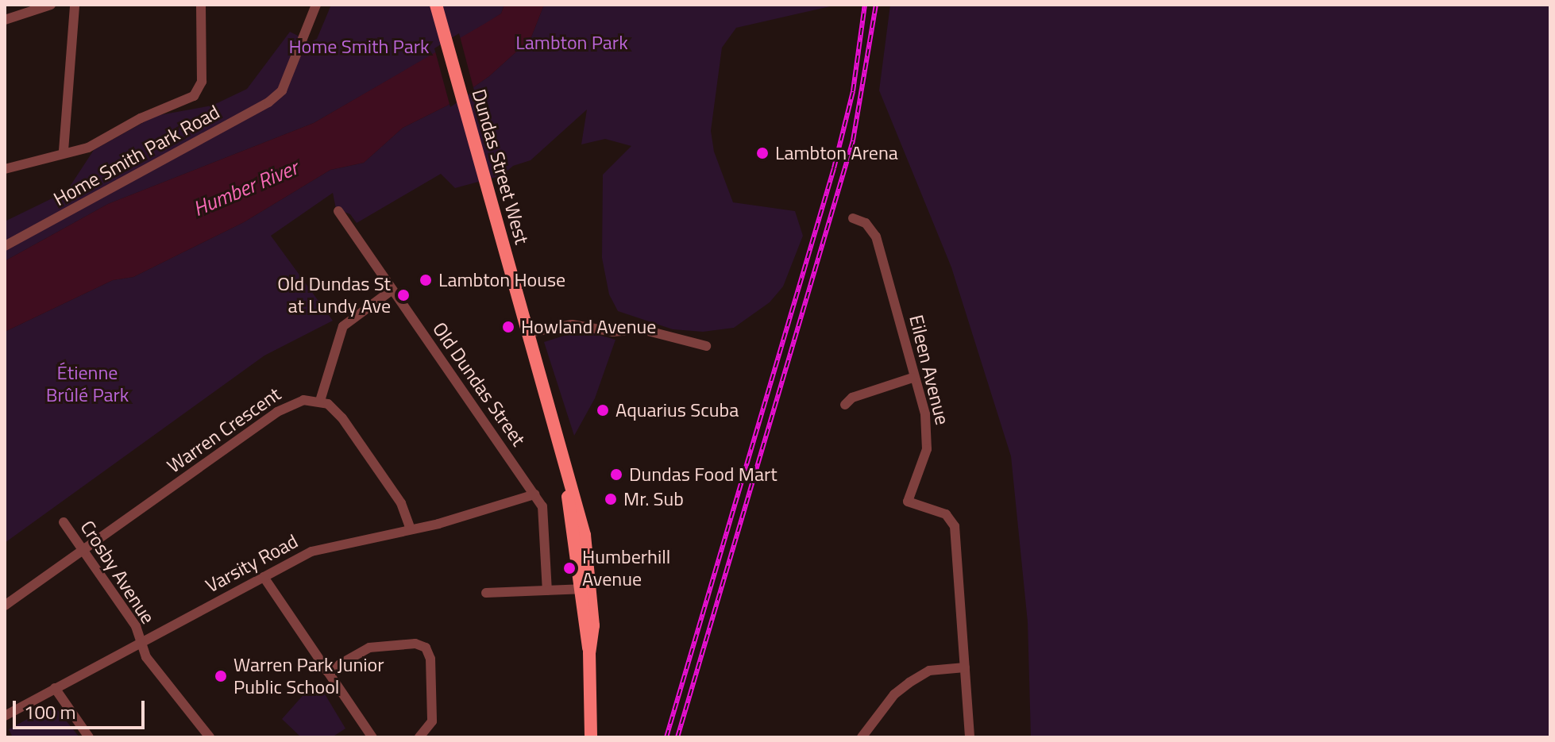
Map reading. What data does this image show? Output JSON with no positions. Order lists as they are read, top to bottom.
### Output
{
  "streets": {
    "main road": ["Dundas Street West"],
    "street": [
      "Home Smith Park Road",
      "Eileen Avenue",
      "Old Dundas Street",
      "Warren Crescent",
      "Varsity Road",
      "Crosby Avenue"
    ]
  },
  "crossings": [
    ["Old Dundas Street", "Varsity Road"],
    ["Warren Crescent", "Crosby Avenue"],
    ["Varsity Road", "Crosby Avenue"]
  ],
  "water": ["Humber River"],
  "parks": ["Lambton Park", "Home Smith Park", "Étienne Brûlé Park"],
  "places": [
    "Lambton Arena",
    "Lambton House",
    "Old Dundas St at Lundy Ave",
    "Howland Avenue",
    "Aquarius Scuba",
    "Dundas Food Mart",
    "Mr. Sub",
    "Humberhill Avenue",
    "Warren Park Junior Public School"
  ],
  "scale_bar": "100 m"
}
